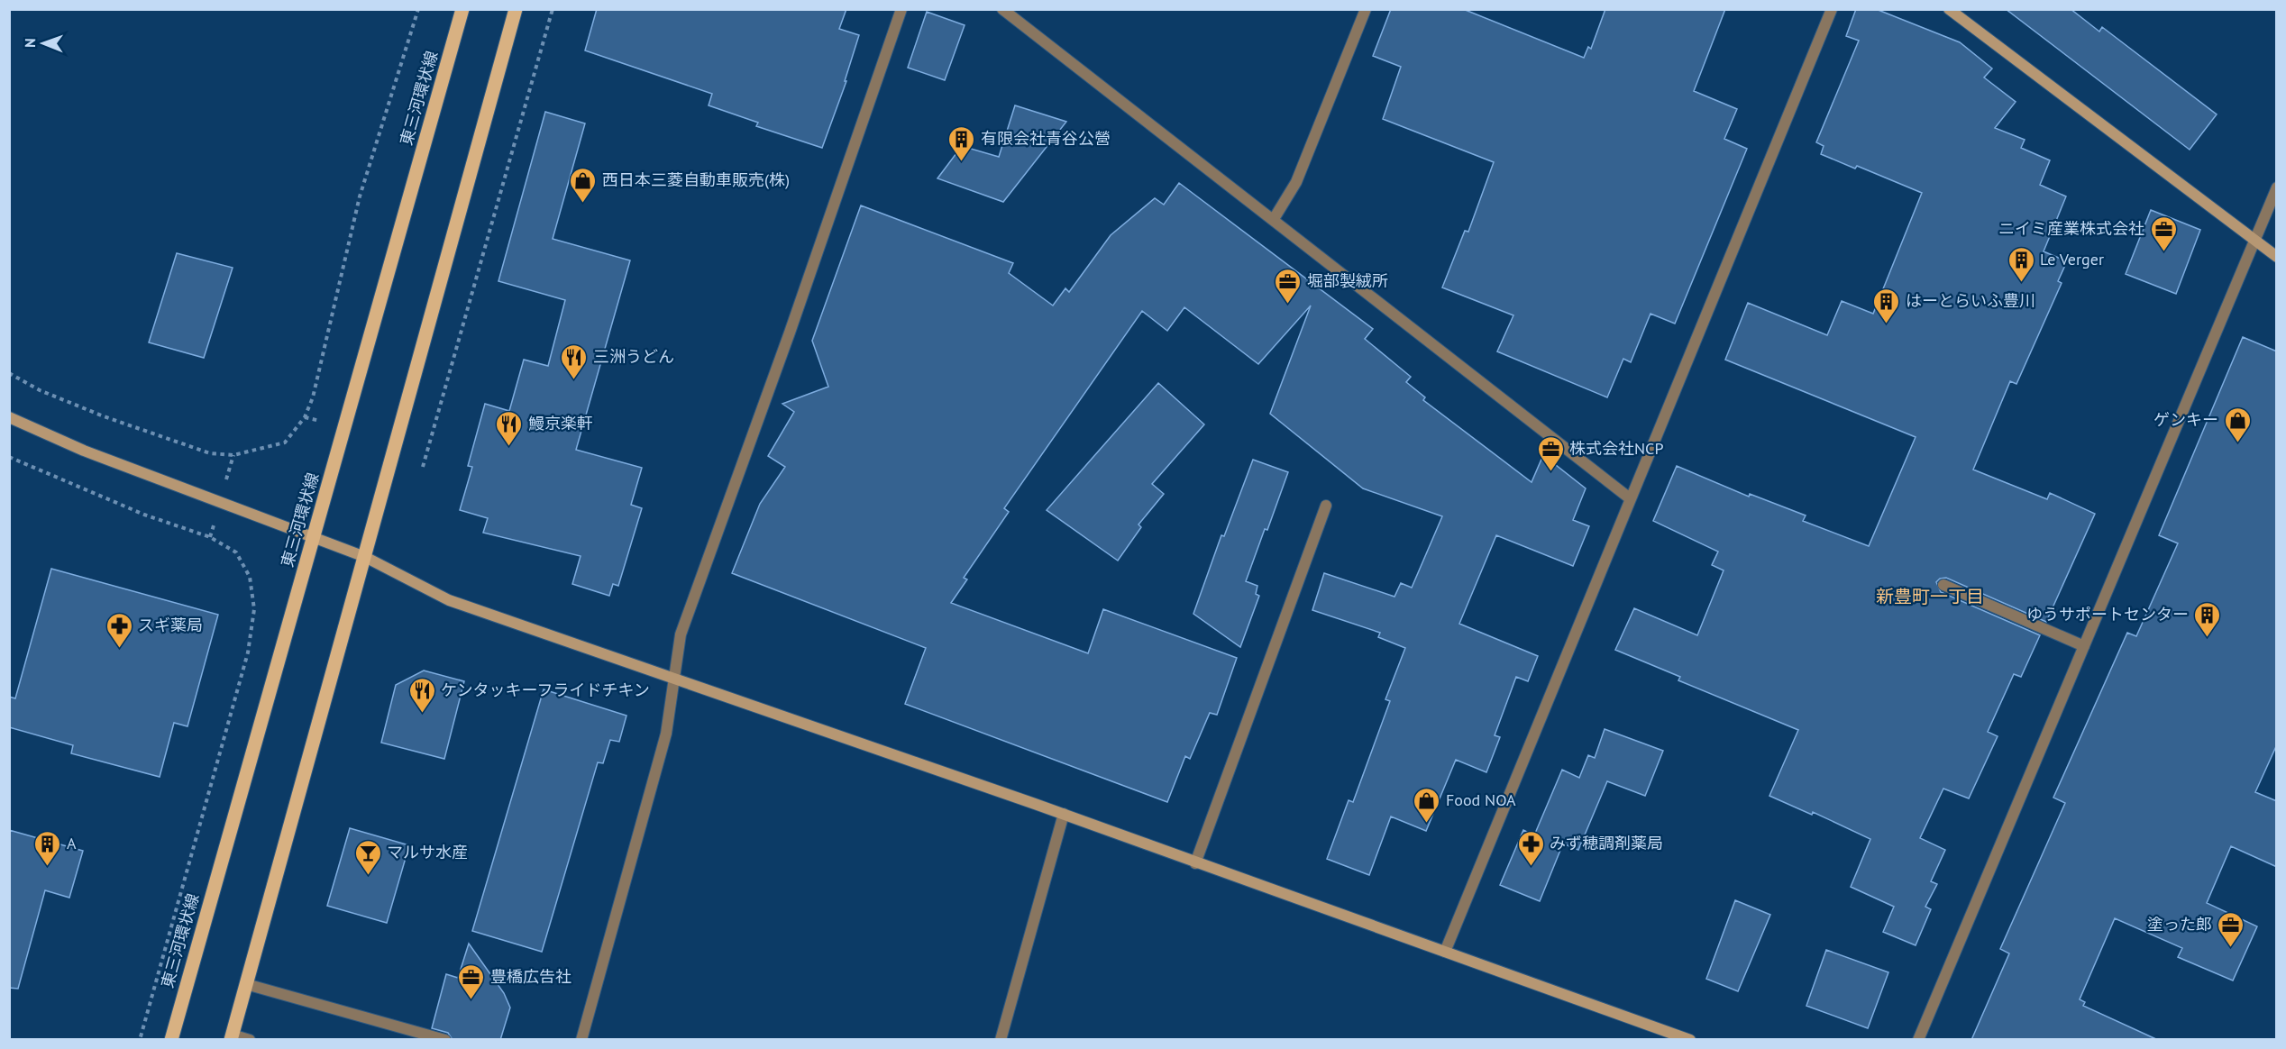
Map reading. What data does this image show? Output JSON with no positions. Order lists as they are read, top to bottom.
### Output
{
  "streets": {
    "main road": ["東三河環状線"]
  },
  "districts": ["新豊町一丁目"],
  "places": {
    "building": [
      "有限会社青谷公營",
      "Le Verger",
      "はーとらいふ豊川",
      "ゆうサポートセンター",
      "A"
    ],
    "shop": ["西日本三菱自動車販売(株)", "ゲンキー", "Food NOA"],
    "office": [
      "ニイミ産業株式会社",
      "堀部製絨所",
      "株式会社NCP",
      "塗った郎",
      "豊橋広告社"
    ],
    "restaurant": ["三洲うどん", "鰻京楽軒", "ケンタッキーフライドチキン"],
    "pharmacy": ["スギ薬局", "みず穂調剤薬局"],
    "bar": ["マルサ水産"]
  },
  "north": "left"
}
